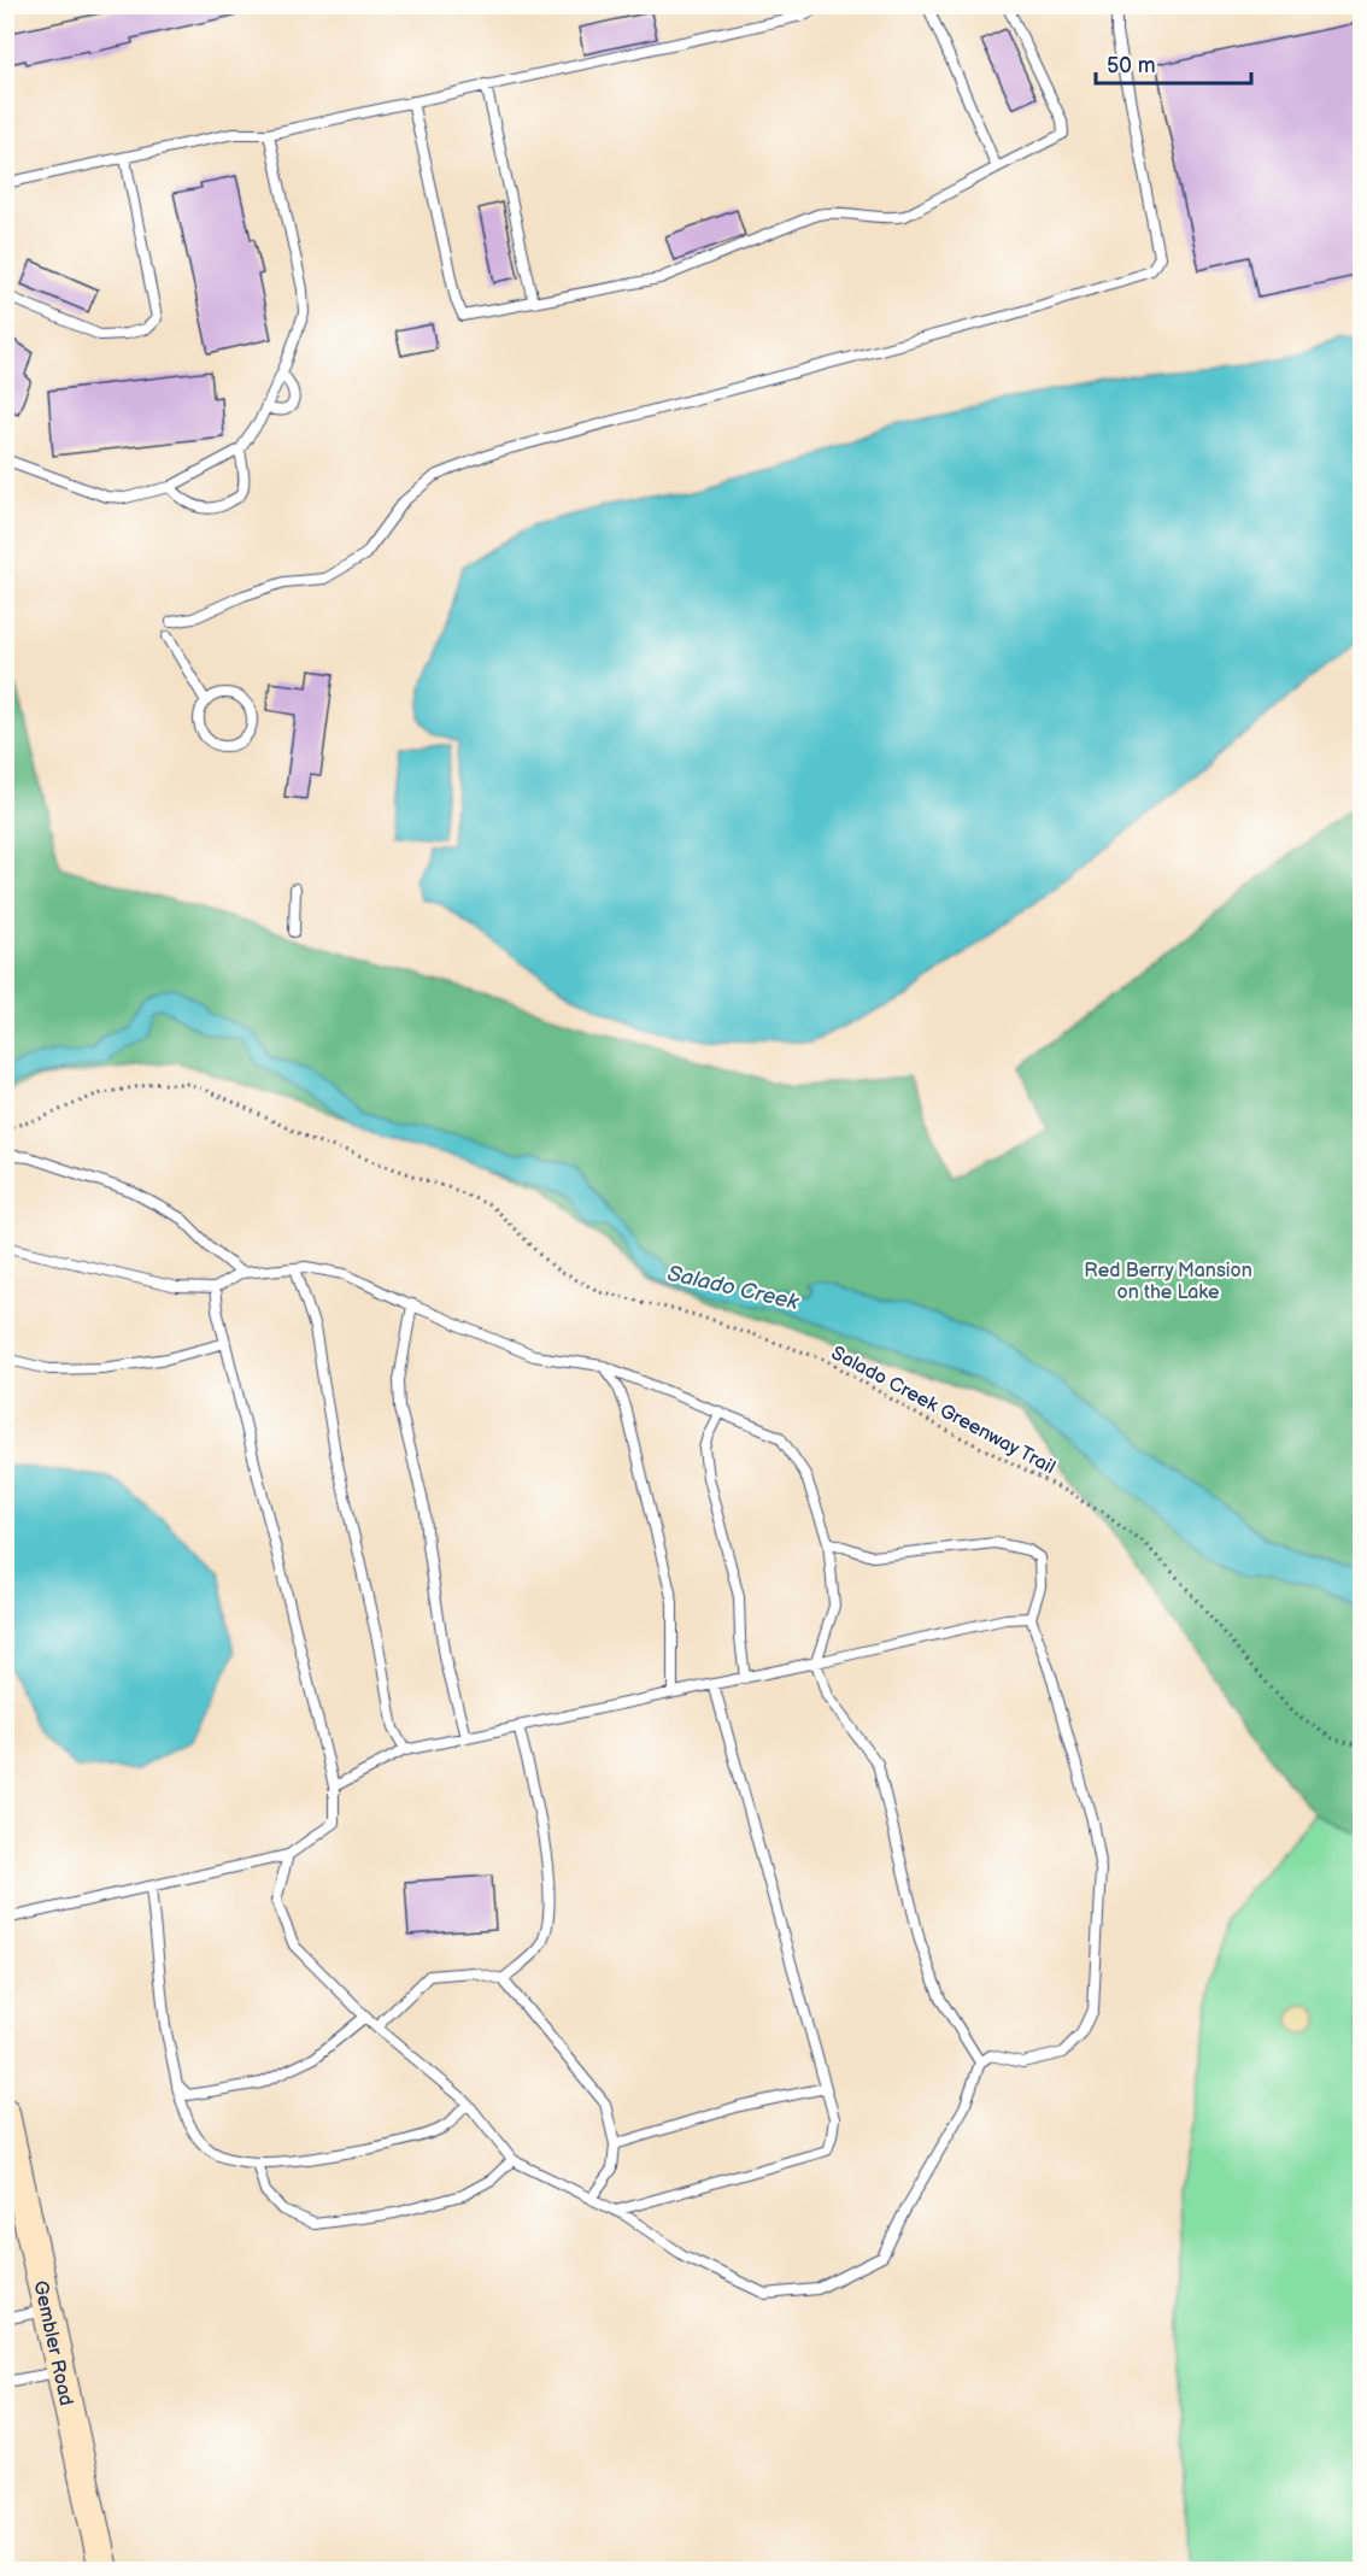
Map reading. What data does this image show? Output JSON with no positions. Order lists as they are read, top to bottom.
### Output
{
  "streets": {
    "main road": ["Gembler Road"],
    "path": ["Salado Creek Greenway Trail"]
  },
  "water": ["Salado Creek"],
  "parks": ["Red Berry Mansion on the Lake"],
  "scale_bar": "50 m"
}
